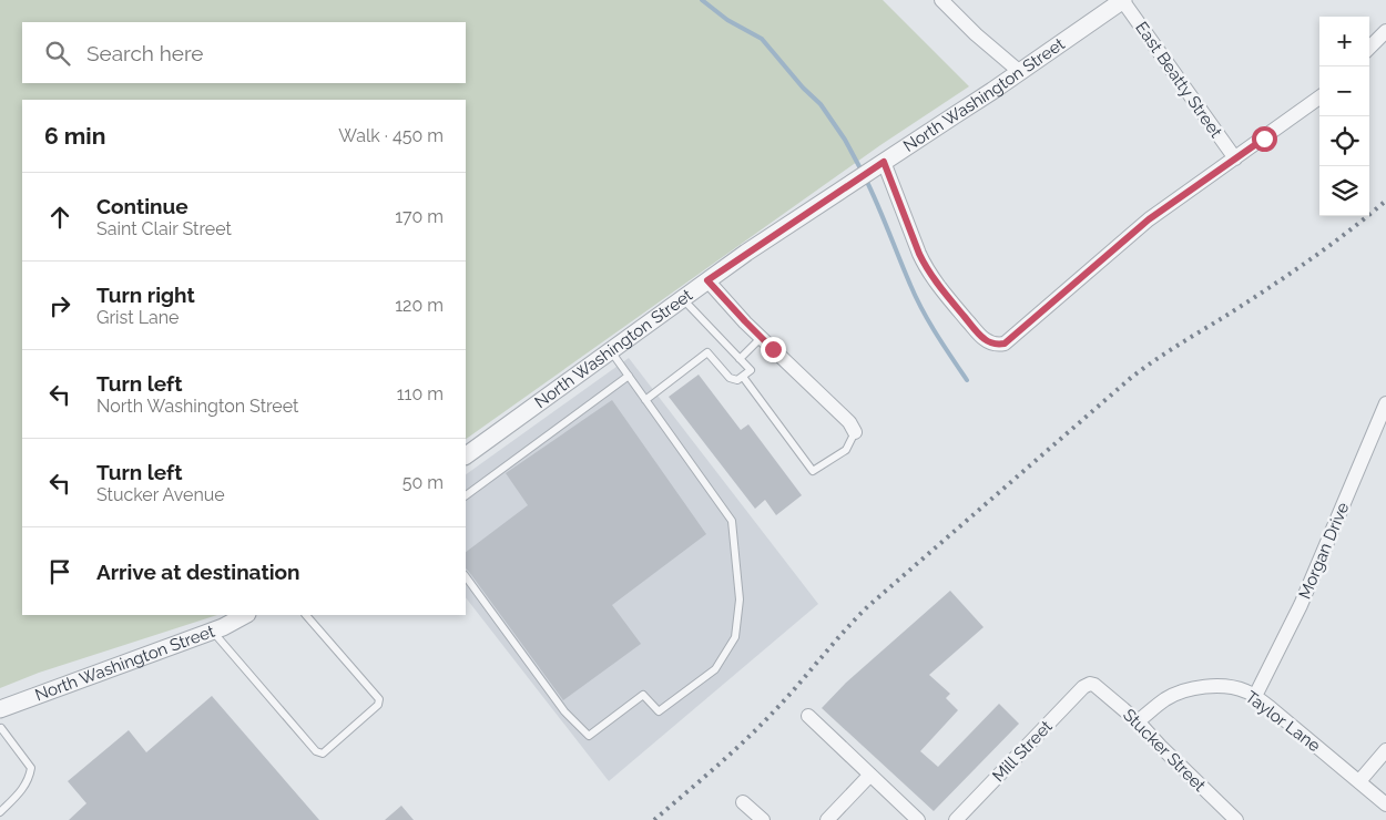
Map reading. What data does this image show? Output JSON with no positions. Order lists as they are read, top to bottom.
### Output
{
  "streets": {
    "street": [
      "East Beatty Street",
      "North Washington Street",
      "Morgan Drive",
      "Taylor Lane",
      "Stucker Street",
      "Mill Street"
    ]
  },
  "crossings": [
    ["East Beatty Street", "North Washington Street"],
    ["Morgan Drive", "Taylor Lane"],
    ["Taylor Lane", "Stucker Street"],
    ["Stucker Street", "Mill Street"]
  ],
  "page": {
    "map_buttons": ["+", "−"],
    "search": "Search here",
    "heading": ["6 min", "Walk · 450 m"],
    "list": [
      ["Continue", "Saint Clair Street", "170 m"],
      ["Turn right", "Grist Lane", "120 m"],
      ["Turn left", "North Washington Street", "110 m"],
      ["Turn left", "Stucker Avenue", "50 m"],
      "Arrive at destination"
    ]
  }
}
